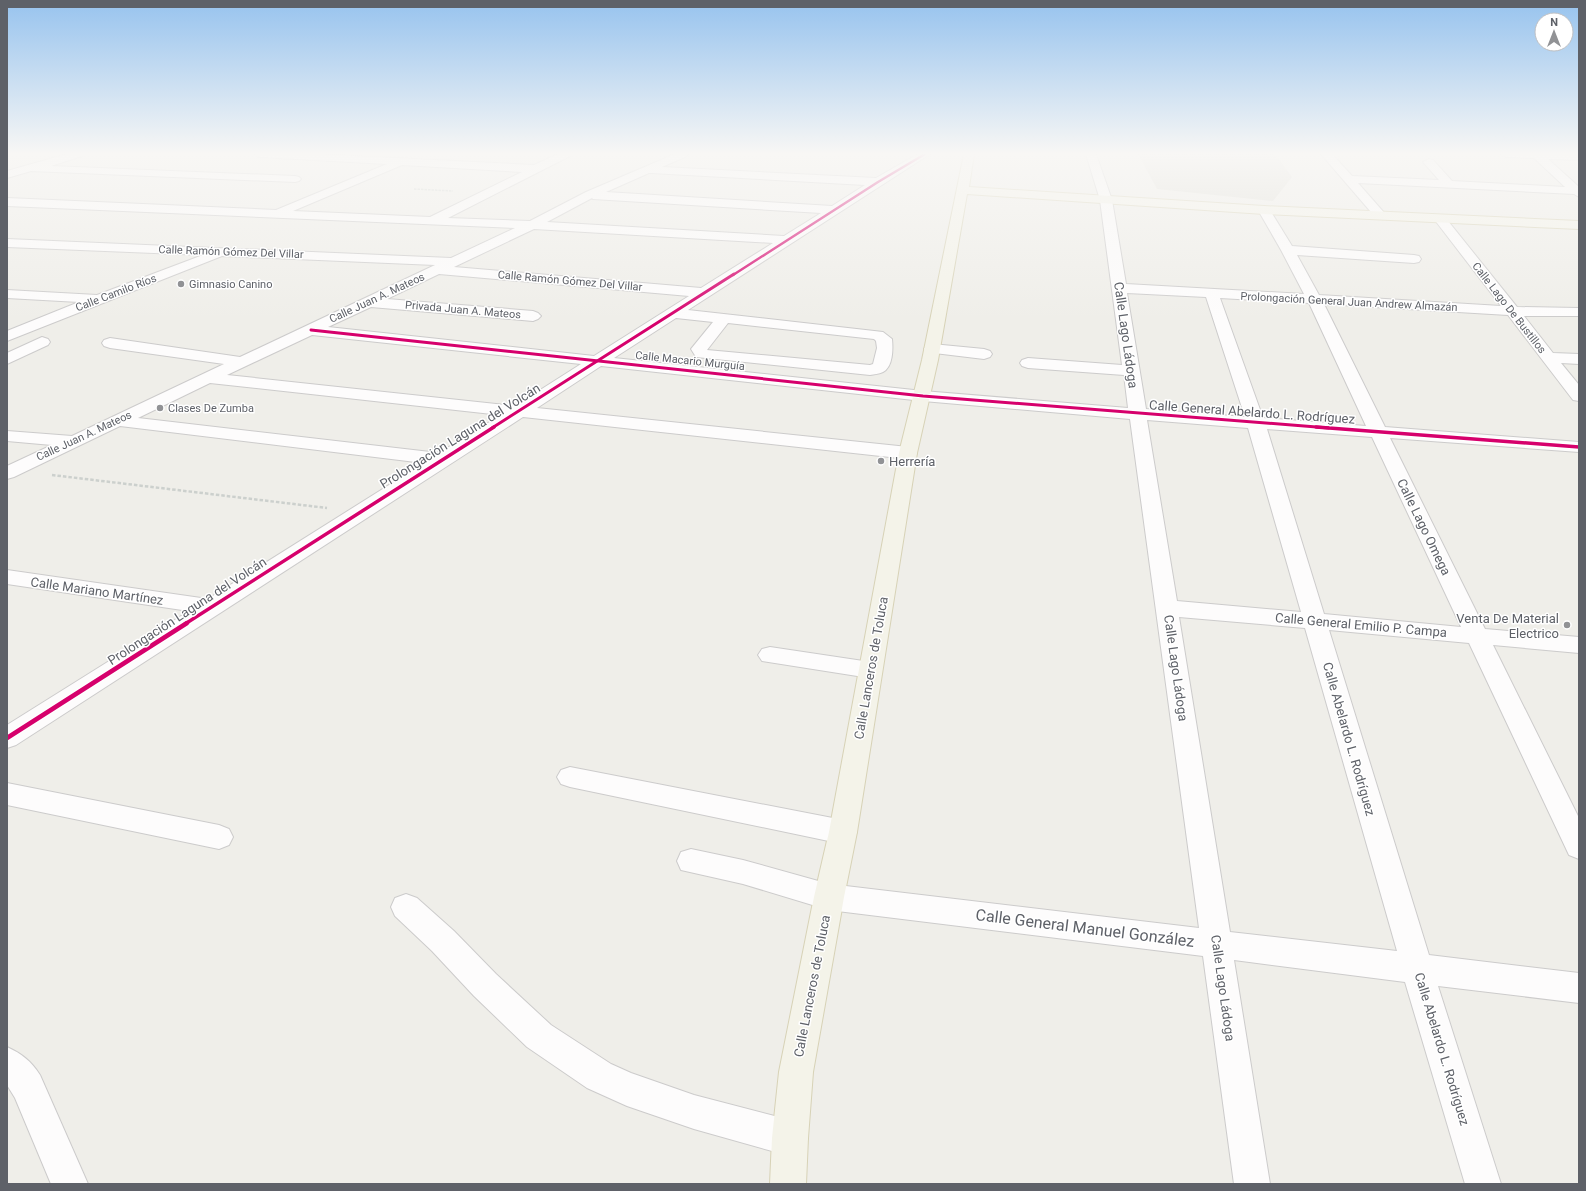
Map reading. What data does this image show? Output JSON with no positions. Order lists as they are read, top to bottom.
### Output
{
  "streets": {
    "main road": ["Calle Lanceros de Toluca"],
    "street": [
      "Calle Ramón Gómez Del Villar",
      "Calle Camilo Ríos",
      "Calle Juan A. Mateos",
      "Prolongación General Juan Andrew Almazán",
      "Calle Lago De Bustillos",
      "Privada Juan A. Mateos",
      "Calle Lago Ládoga",
      "Calle Macario Murguía",
      "Calle General Abelardo L. Rodríguez",
      "Prolongación Laguna del Volcán",
      "Calle Lago Omega",
      "Calle Mariano Martínez",
      "Calle General Emilio P. Campa",
      "Calle Abelardo L. Rodríguez",
      "Calle General Manuel González"
    ]
  },
  "crossings": [
    ["Calle Ramón Gómez Del Villar", "Calle Camilo Ríos"],
    ["Calle Ramón Gómez Del Villar", "Calle Juan A. Mateos"],
    ["Calle Ramón Gómez Del Villar", "Prolongación Laguna del Volcán"],
    ["Calle Juan A. Mateos", "Privada Juan A. Mateos"],
    ["Calle Juan A. Mateos", "Calle Macario Murguía"],
    ["Prolongación General Juan Andrew Almazán", "Calle Lago De Bustillos"],
    ["Prolongación General Juan Andrew Almazán", "Calle Lago Ládoga"],
    ["Prolongación General Juan Andrew Almazán", "Calle Lago Omega"],
    ["Prolongación General Juan Andrew Almazán", "Calle Abelardo L. Rodríguez"],
    ["Calle Lago Ládoga", "Calle General Abelardo L. Rodríguez"],
    ["Calle Lago Ládoga", "Calle General Emilio P. Campa"],
    ["Calle Lago Ládoga", "Calle General Manuel González"],
    ["Calle Macario Murguía", "Calle General Abelardo L. Rodríguez"],
    ["Calle Macario Murguía", "Prolongación Laguna del Volcán"],
    ["Calle Macario Murguía", "Calle Lanceros de Toluca"],
    ["Calle General Abelardo L. Rodríguez", "Calle Lago Omega"],
    ["Calle General Abelardo L. Rodríguez", "Calle Lanceros de Toluca"],
    ["Calle General Abelardo L. Rodríguez", "Calle Abelardo L. Rodríguez"],
    ["Prolongación Laguna del Volcán", "Calle Mariano Martínez"],
    ["Calle Lago Omega", "Calle General Emilio P. Campa"],
    ["Calle General Emilio P. Campa", "Calle Abelardo L. Rodríguez"],
    ["Calle Lanceros de Toluca", "Calle General Manuel González"],
    ["Calle Abelardo L. Rodríguez", "Calle General Manuel González"]
  ],
  "places": [
    "Gimnasio Canino",
    "Clases De Zumba",
    "Herrería",
    "Venta De Material Electrico"
  ],
  "north": "top"
}
